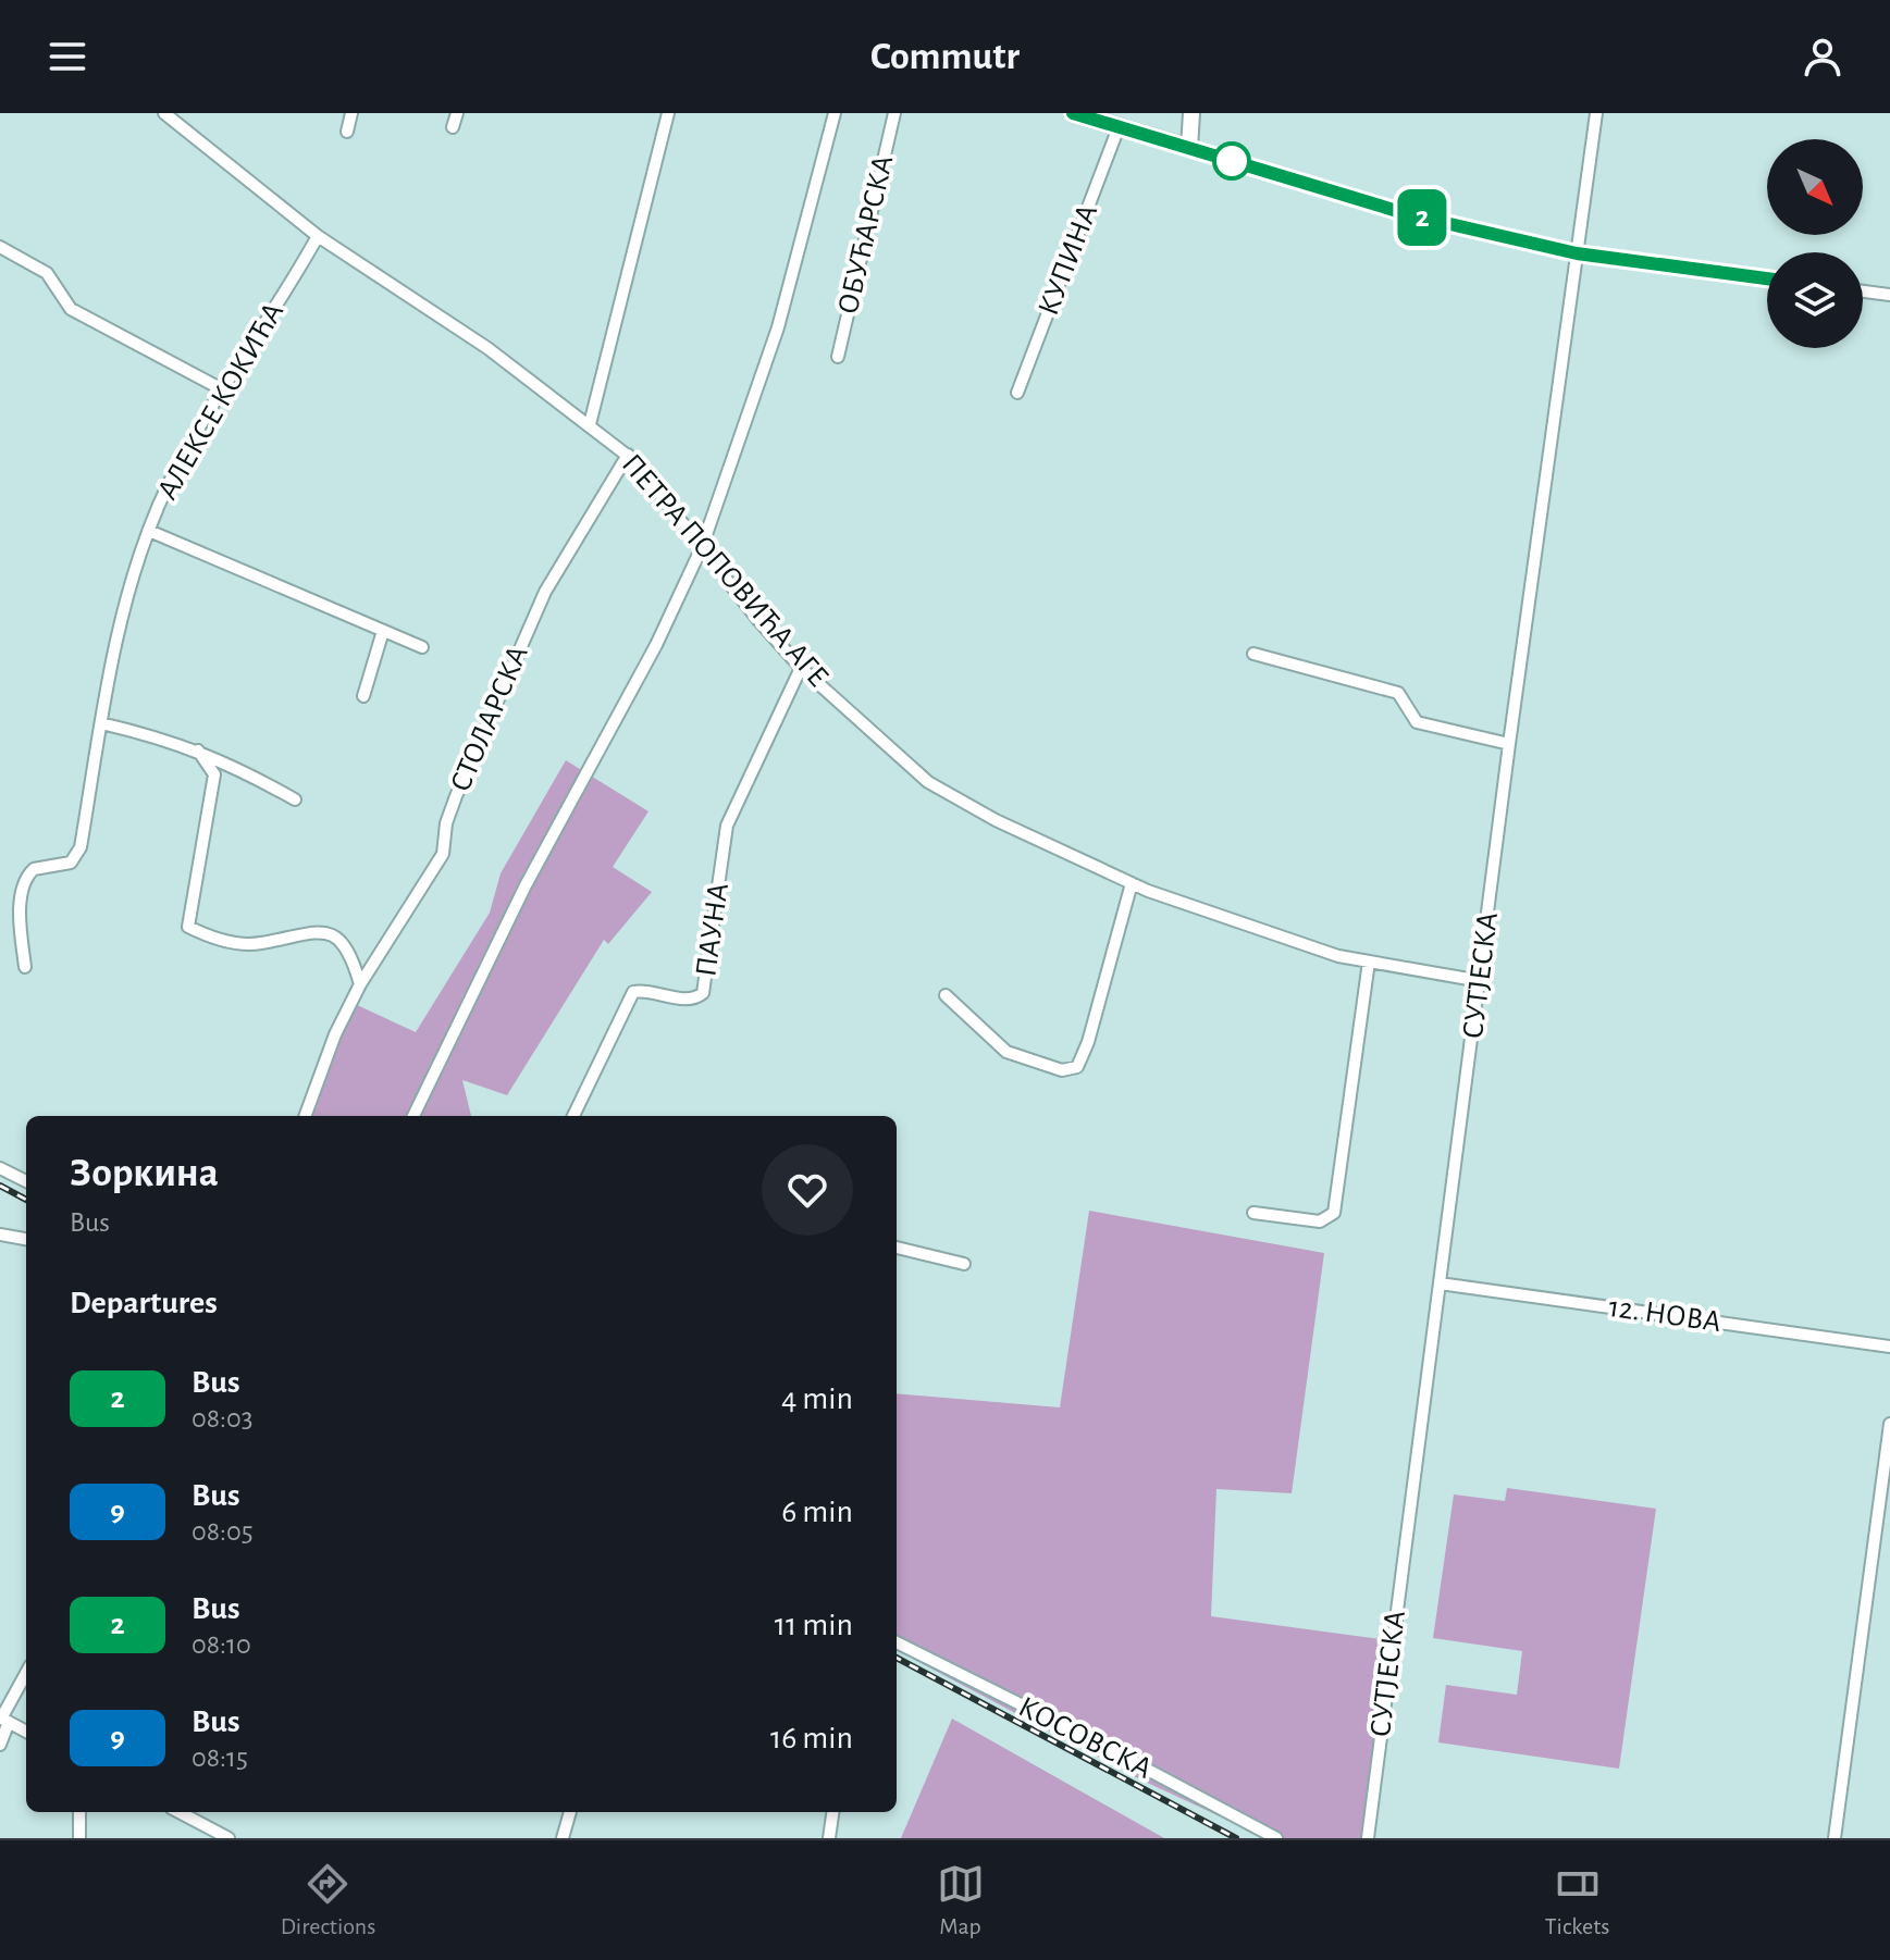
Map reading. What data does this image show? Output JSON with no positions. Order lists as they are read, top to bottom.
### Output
{
  "streets": {
    "street": [
      "ОБУЋАРСКА",
      "КУПИНА",
      "АЛЕКСЕ КОКИЋА",
      "ПЕТРА ПОПОВИЋА АГЕ",
      "СТОЛАРСКА",
      "ПАУНА",
      "СУТЈЕСКА",
      "12. НОВА",
      "КОСОВСКА"
    ]
  },
  "crossings": [
    ["АЛЕКСЕ КОКИЋА", "ПЕТРА ПОПОВИЋА АГЕ"],
    ["ПЕТРА ПОПОВИЋА АГЕ", "СТОЛАРСКА"],
    ["ПЕТРА ПОПОВИЋА АГЕ", "ПАУНА"],
    ["ПЕТРА ПОПОВИЋА АГЕ", "СУТЈЕСКА"],
    ["СУТЈЕСКА", "12. НОВА"]
  ],
  "lines": ["bus line 2"],
  "north": "bottom right",
  "page": {
    "header": "Commutr",
    "on_map": "2",
    "heading": [
      ["Зоркина", "Bus"],
      "Departures"
    ],
    "list": [
      {
        "mark": "2",
        "name": "Bus",
        "note": "08:03",
        "value": "4 min"
      },
      {
        "mark": "9",
        "name": "Bus",
        "note": "08:05",
        "value": "6 min"
      },
      {
        "mark": "2",
        "name": "Bus",
        "note": "08:10",
        "value": "11 min"
      },
      {
        "mark": "9",
        "name": "Bus",
        "note": "08:15",
        "value": "16 min"
      }
    ],
    "tabs": ["Directions", "Map", "Tickets"]
  }
}
